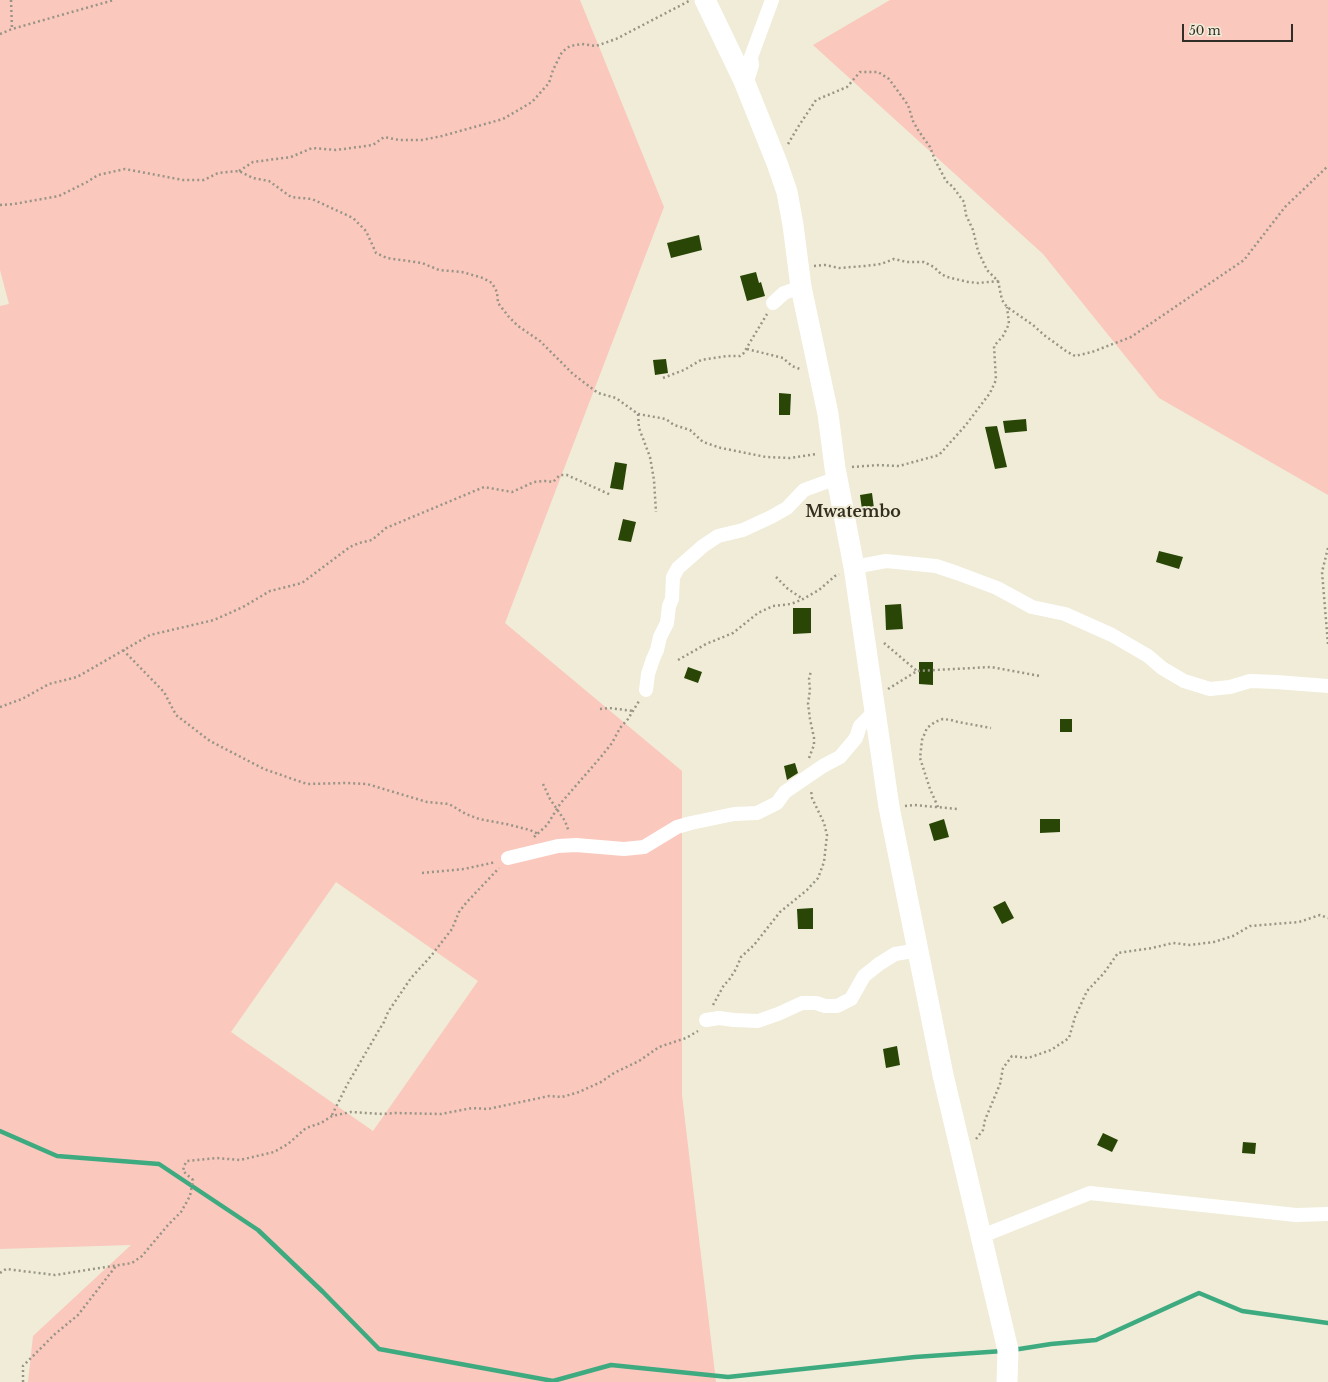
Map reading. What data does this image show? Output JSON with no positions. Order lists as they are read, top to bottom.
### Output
{
  "districts": ["Mwatembo"],
  "scale_bar": "50 m"
}
